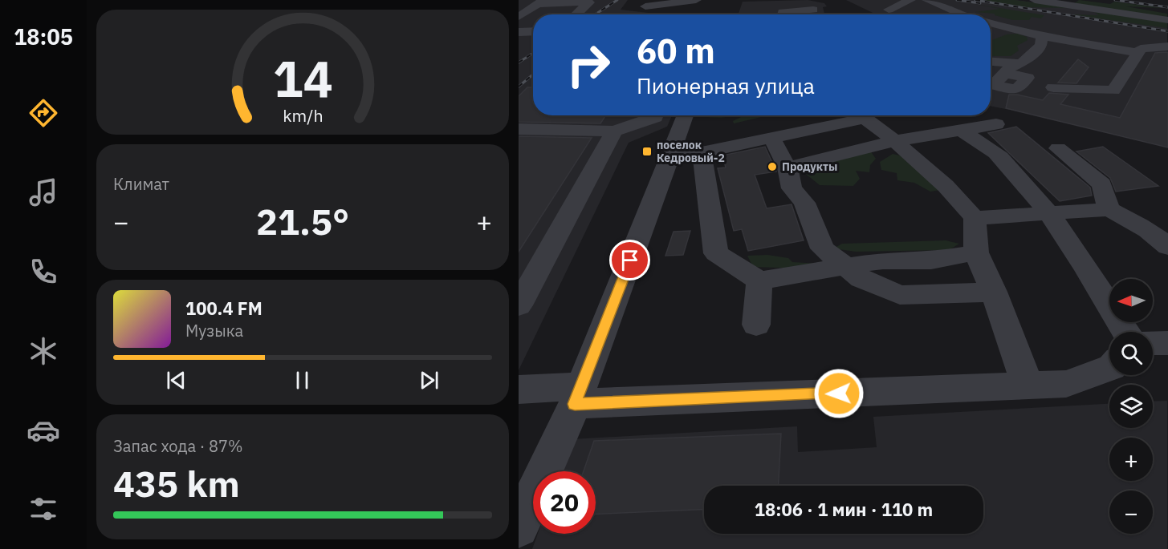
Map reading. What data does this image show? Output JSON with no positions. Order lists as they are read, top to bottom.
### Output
{
  "places": {
    "transit": ["поселок Кедровый-2"],
    "other": ["Продукты"]
  },
  "north": "left",
  "page": {
    "tabs": "18:05",
    "turn": ["60 m", "Пионерная улица"],
    "tile": [
      "Климат",
      ["Запас хода · 87%", "435 km"]
    ],
    "heat": ["−", "21.5°", "+"],
    "map_buttons": ["+", "−"],
    "song": ["100.4 FM", "Музыка"],
    "limit": "20",
    "trip": "18:06 · 1 мин · 110 m",
    "gauge": ["14", "km/h"]
  }
}
